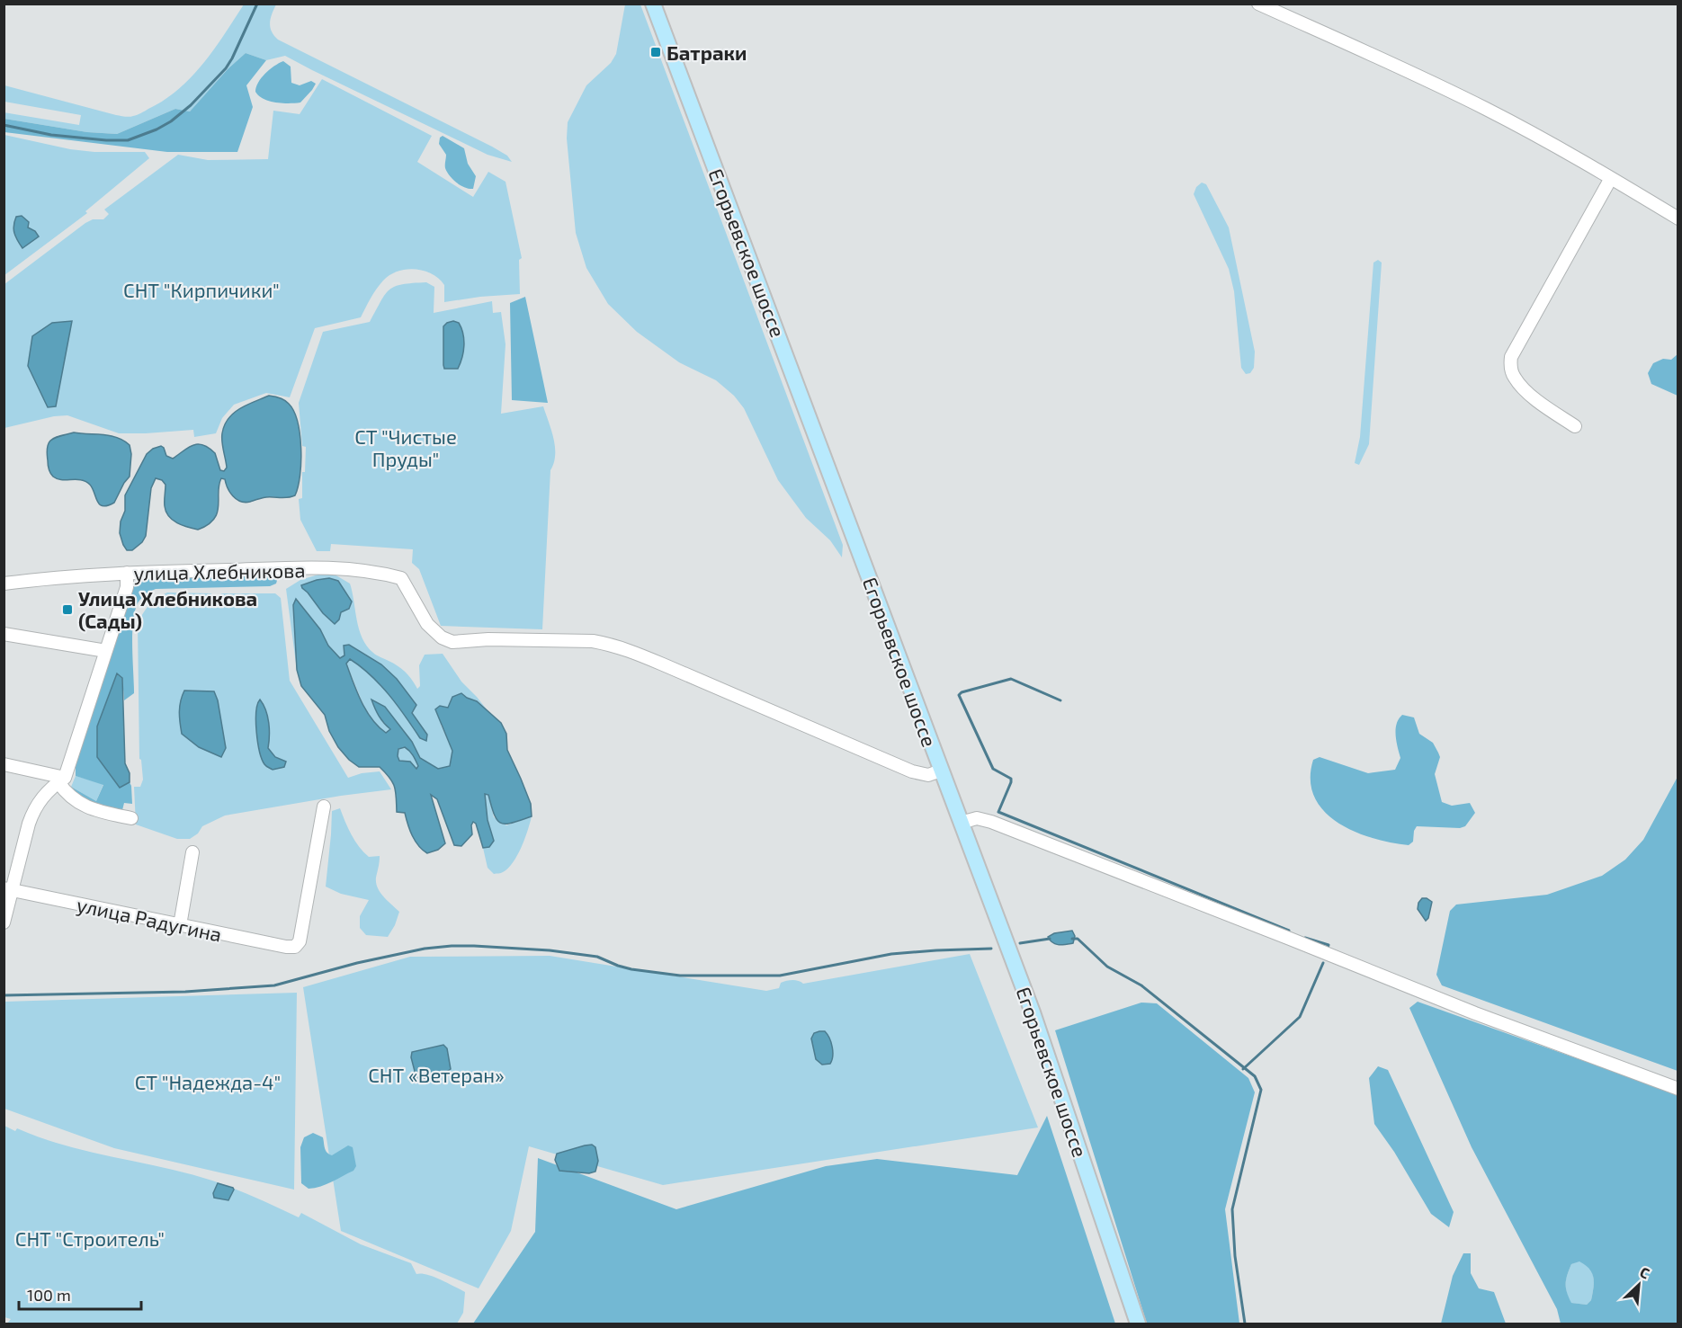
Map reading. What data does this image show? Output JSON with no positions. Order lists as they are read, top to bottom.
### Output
{
  "streets": {
    "main road": ["Егорьевское шоссе"],
    "street": ["улица Хлебникова", "улица Радугина"]
  },
  "crossings": [
    ["Егорьевское шоссе", "улица Хлебникова"]
  ],
  "parks": [
    "СНТ \"Кирпичики\"",
    "СТ \"Чистые Пруды\"",
    "СНТ «Ветеран»",
    "СТ \"Надежда-4\"",
    "СНТ \"Строитель\""
  ],
  "places": {
    "transit": ["Батраки", "Улица Хлебникова (Сады)"]
  },
  "scale_bar": "100 m",
  "north": "top right"
}
